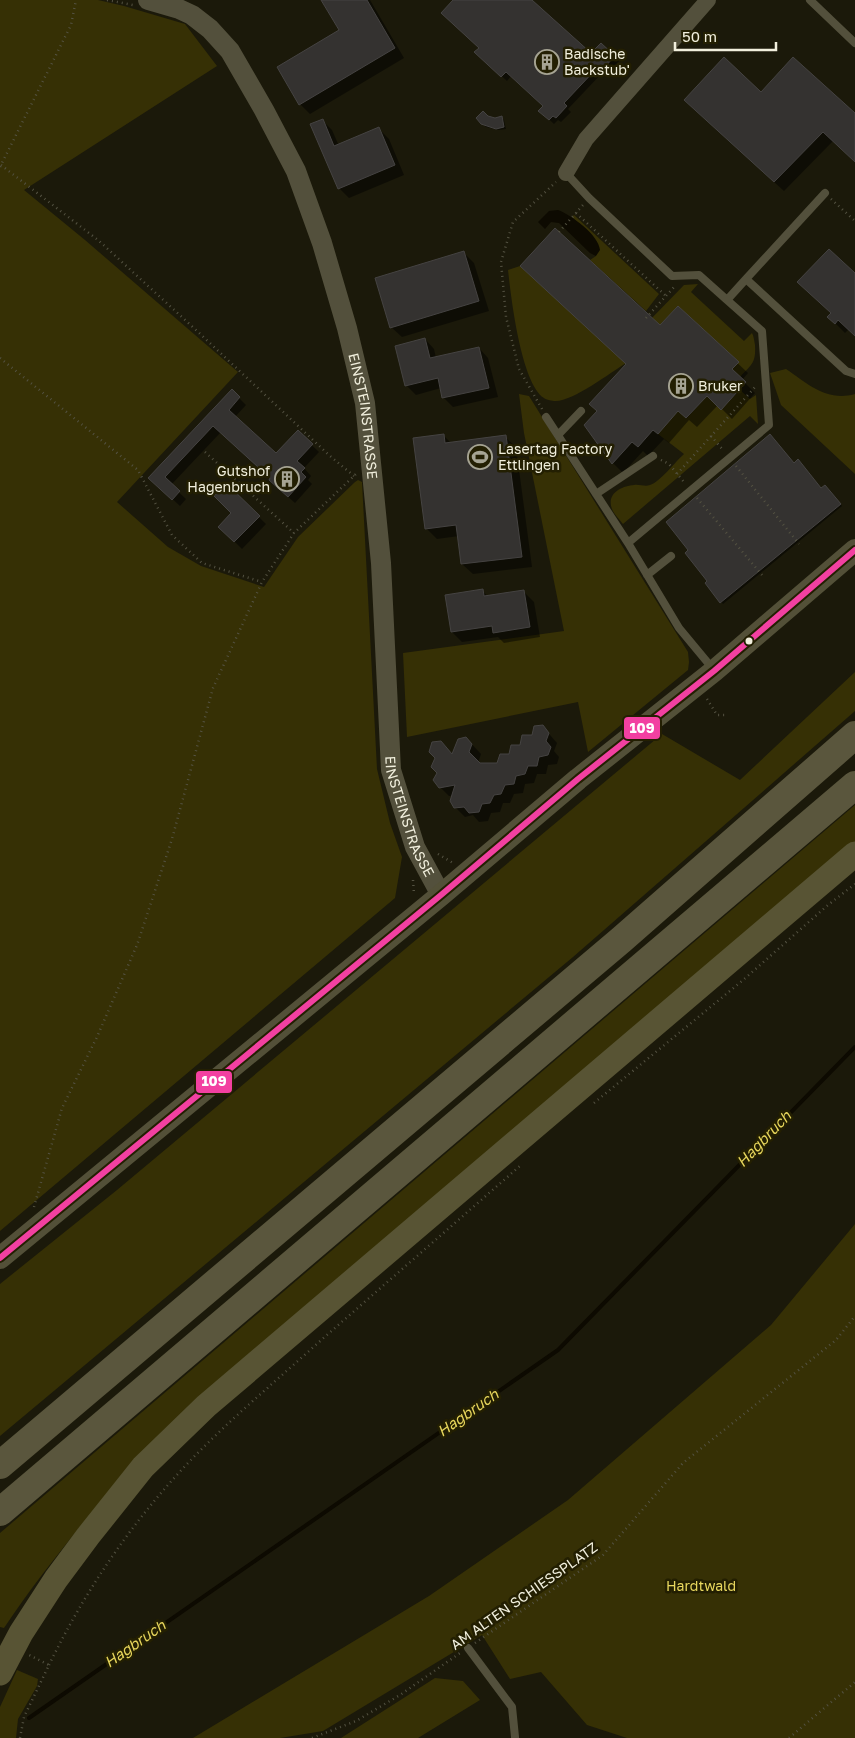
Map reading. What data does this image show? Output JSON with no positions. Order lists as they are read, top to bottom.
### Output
{
  "streets": {
    "street": ["EINSTEINSTRASSE"],
    "path": ["AM ALTEN SCHIESSPLATZ"]
  },
  "water": ["Hagbruch"],
  "parks": ["Hardtwald"],
  "places": {
    "building": ["Badische Backstub'", "Bruker", "Gutshof Hagenbruch"],
    "sports": ["Lasertag Factory Ettlingen"]
  },
  "lines": ["transit line 109"],
  "scale_bar": "50 m"
}
